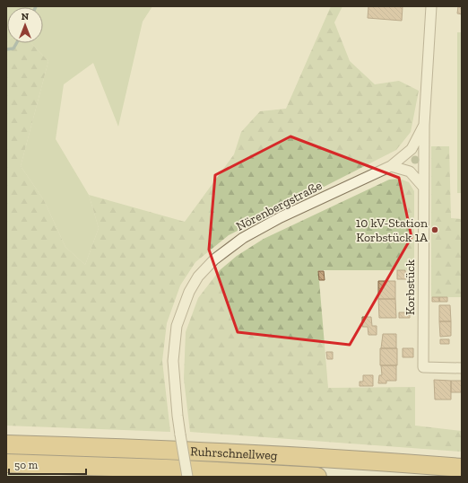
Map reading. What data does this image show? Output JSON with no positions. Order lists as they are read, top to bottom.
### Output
{
  "streets": {
    "highway": ["Ruhrschnellweg"],
    "street": ["Nörenbergstraße", "Korbstück"]
  },
  "crossings": [
    ["Nörenbergstraße", "Korbstück"]
  ],
  "places": ["10 kV-Station Korbstück 1A"],
  "scale_bar": "50 m",
  "north": "top"
}
